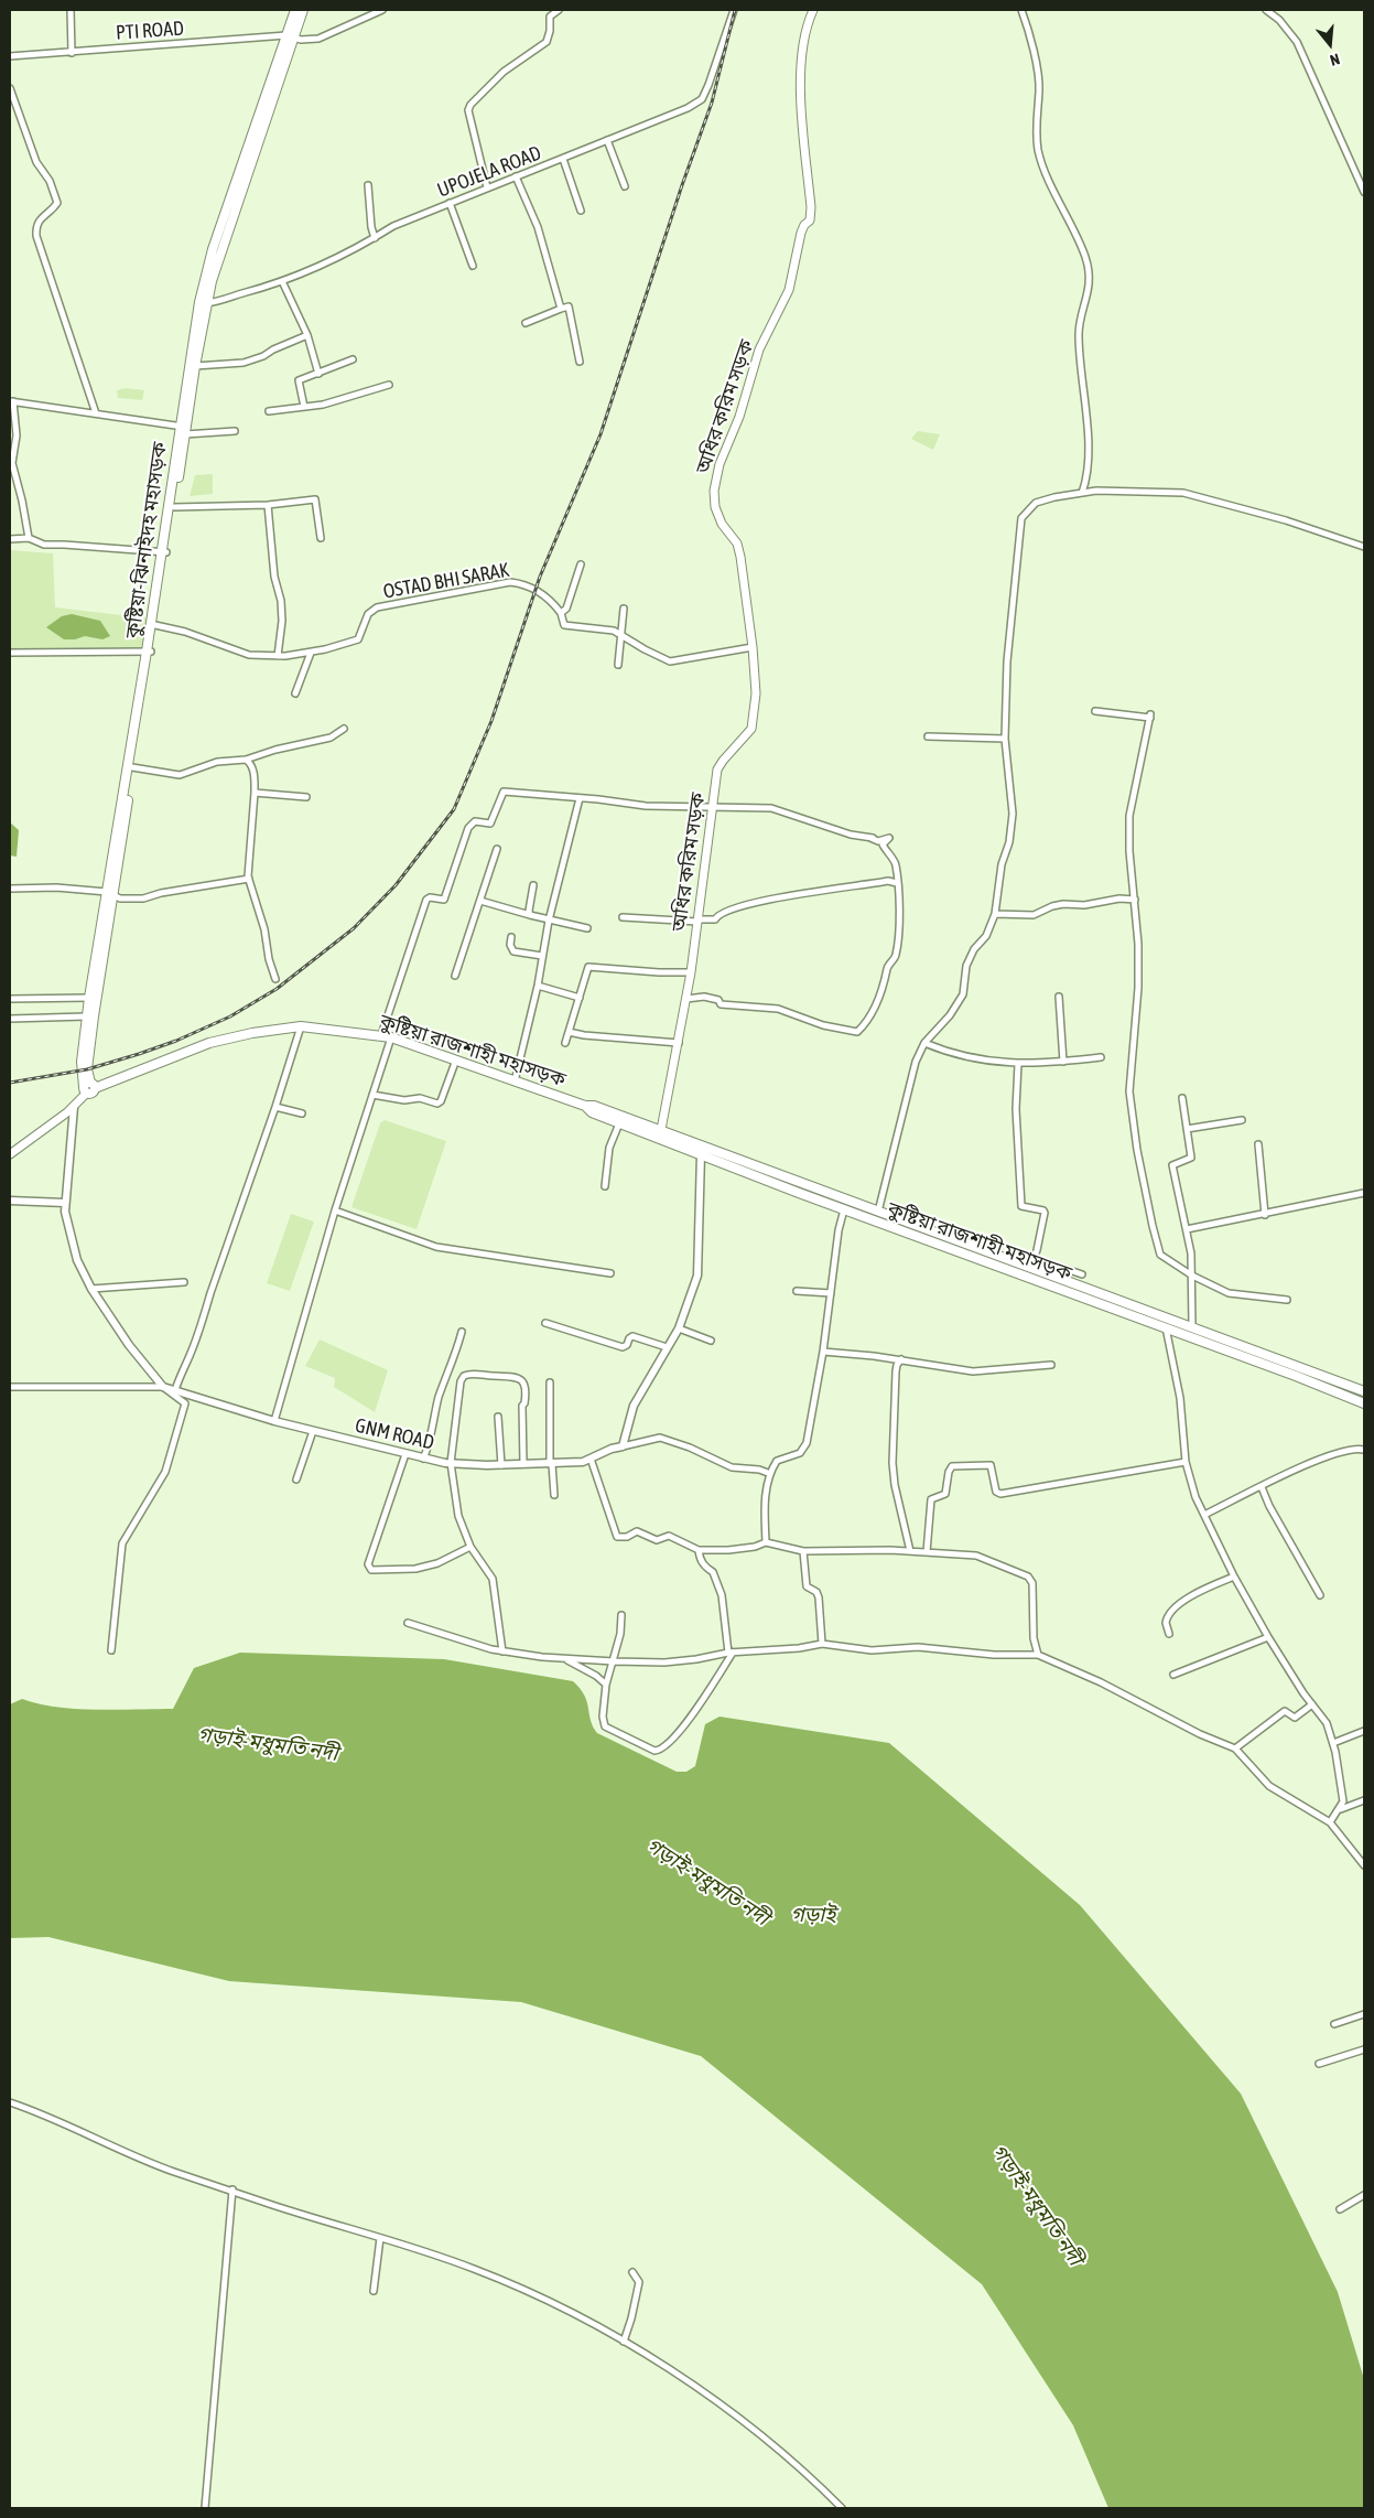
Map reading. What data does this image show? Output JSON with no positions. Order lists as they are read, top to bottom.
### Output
{
  "streets": {
    "highway": ["কুষ্টিয়া-ঝিনাইদহ মহাসড়ক", "কুষ্টিয়া রাজশাহী মহাসড়ক"],
    "main road": ["অধির করিম সড়ক"],
    "street": [
      "PTI ROAD",
      "UPOJELA ROAD",
      "OSTAD BHI SARAK",
      "GNM ROAD"
    ]
  },
  "crossings": [
    ["PTI ROAD", "কুষ্টিয়া-ঝিনাইদহ মহাসড়ক"],
    ["UPOJELA ROAD", "কুষ্টিয়া-ঝিনাইদহ মহাসড়ক"],
    ["অধির করিম সড়ক", "কুষ্টিয়া রাজশাহী মহাসড়ক"],
    ["কুষ্টিয়া-ঝিনাইদহ মহাসড়ক", "OSTAD BHI SARAK"],
    ["কুষ্টিয়া-ঝিনাইদহ মহাসড়ক", "কুষ্টিয়া রাজশাহী মহাসড়ক"]
  ],
  "water": ["গড়াই-মধুমতি নদী", "গড়াই"],
  "north": "bottom"
}
